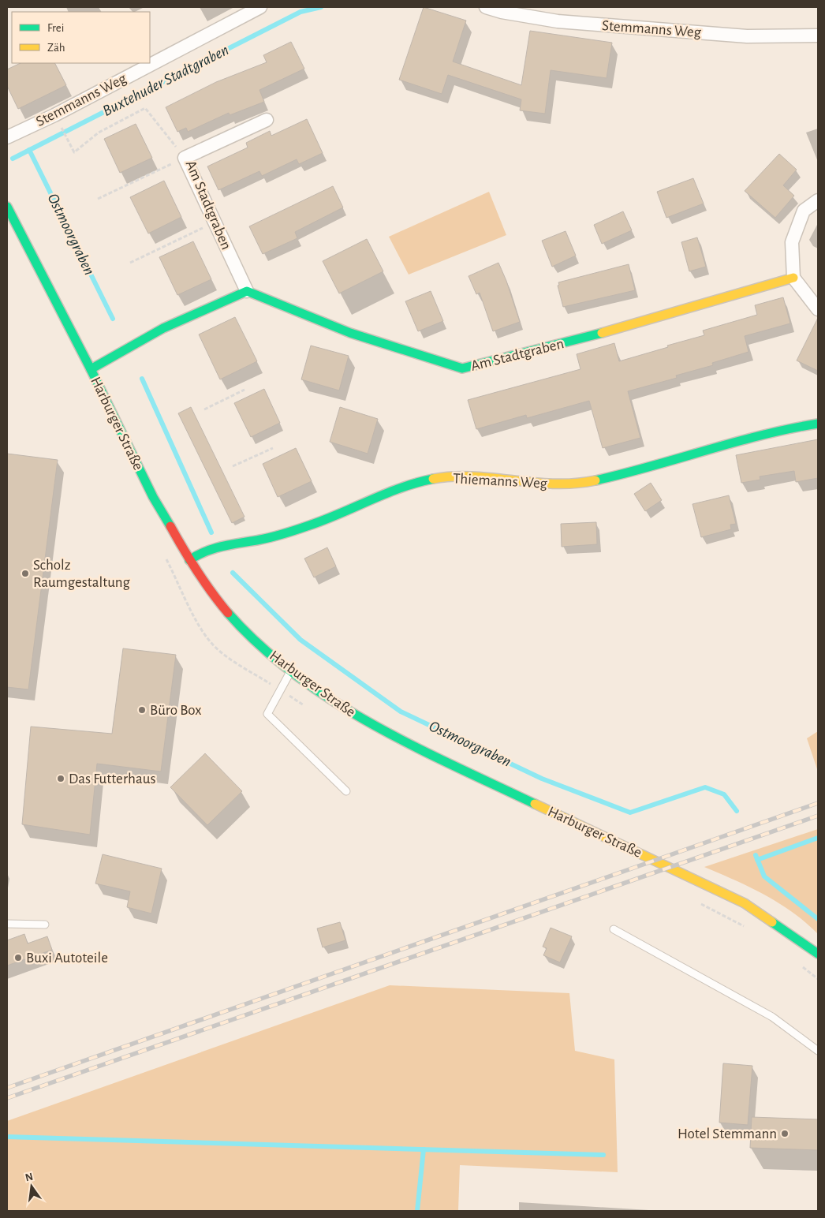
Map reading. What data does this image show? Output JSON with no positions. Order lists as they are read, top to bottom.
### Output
{
  "streets": {
    "street": [
      "Stemmanns Weg",
      "Am Stadtgraben",
      "Harburger Straße",
      "Thiemanns Weg"
    ]
  },
  "crossings": [
    ["Harburger Straße", "Thiemanns Weg"]
  ],
  "water": ["Buxtehuder Stadtgraben", "Ostmoorgraben"],
  "places": [
    "Scholz Raumgestaltung",
    "Büro Box",
    "Das Futterhaus",
    "Buxi Autoteile",
    "Hotel Stemmann"
  ],
  "legend": ["Frei", "Zäh"],
  "north": "top"
}
